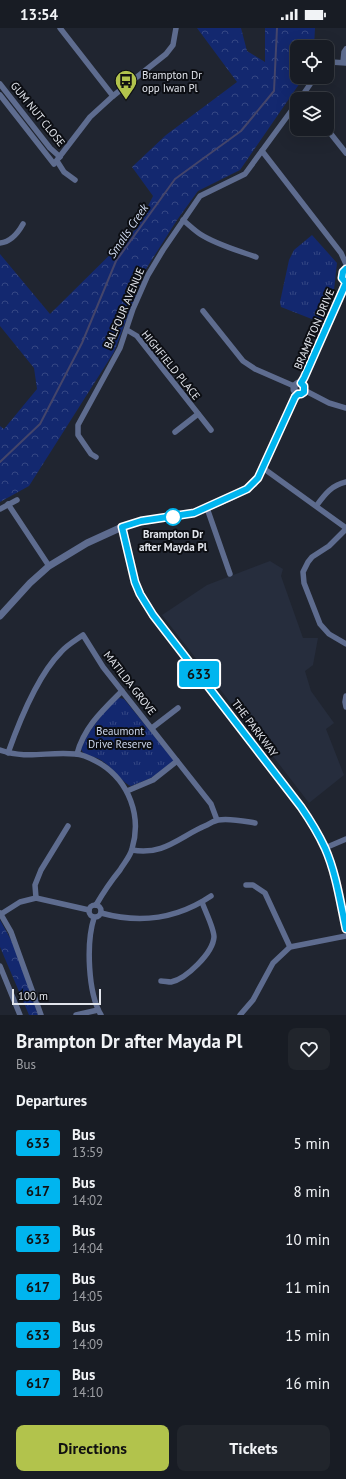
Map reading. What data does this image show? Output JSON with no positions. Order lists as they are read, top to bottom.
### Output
{
  "streets": {
    "street": [
      "GUM NUT CLOSE",
      "BALFOUR AVENUE",
      "BRAMPTON DRIVE",
      "HIGHFIELD PLACE",
      "MATILDA GROVE",
      "THE PARKWAY"
    ]
  },
  "crossings": [
    ["BALFOUR AVENUE", "HIGHFIELD PLACE"]
  ],
  "water": ["Smalls Creek"],
  "parks": ["Beaumont Drive Reserve"],
  "places": {
    "bus stop": ["Brampton Dr opp Iwan Pl"],
    "other": ["Brampton Dr after Mayda Pl"]
  },
  "lines": ["bus line 633"],
  "scale_bar": "100 m",
  "page": {
    "status": "13:54",
    "on_map": "633",
    "scale": "100 m",
    "heading": [
      ["Brampton Dr after Mayda Pl", "Bus"],
      "Departures"
    ],
    "list": [
      {
        "mark": "633",
        "name": "Bus",
        "note": "13:59",
        "value": "5 min"
      },
      {
        "mark": "617",
        "name": "Bus",
        "note": "14:02",
        "value": "8 min"
      },
      {
        "mark": "633",
        "name": "Bus",
        "note": "14:04",
        "value": "10 min"
      },
      {
        "mark": "617",
        "name": "Bus",
        "note": "14:05",
        "value": "11 min"
      },
      {
        "mark": "633",
        "name": "Bus",
        "note": "14:09",
        "value": "15 min"
      },
      {
        "mark": "617",
        "name": "Bus",
        "note": "14:10",
        "value": "16 min"
      }
    ],
    "buttons": ["Directions", "Tickets"]
  }
}
